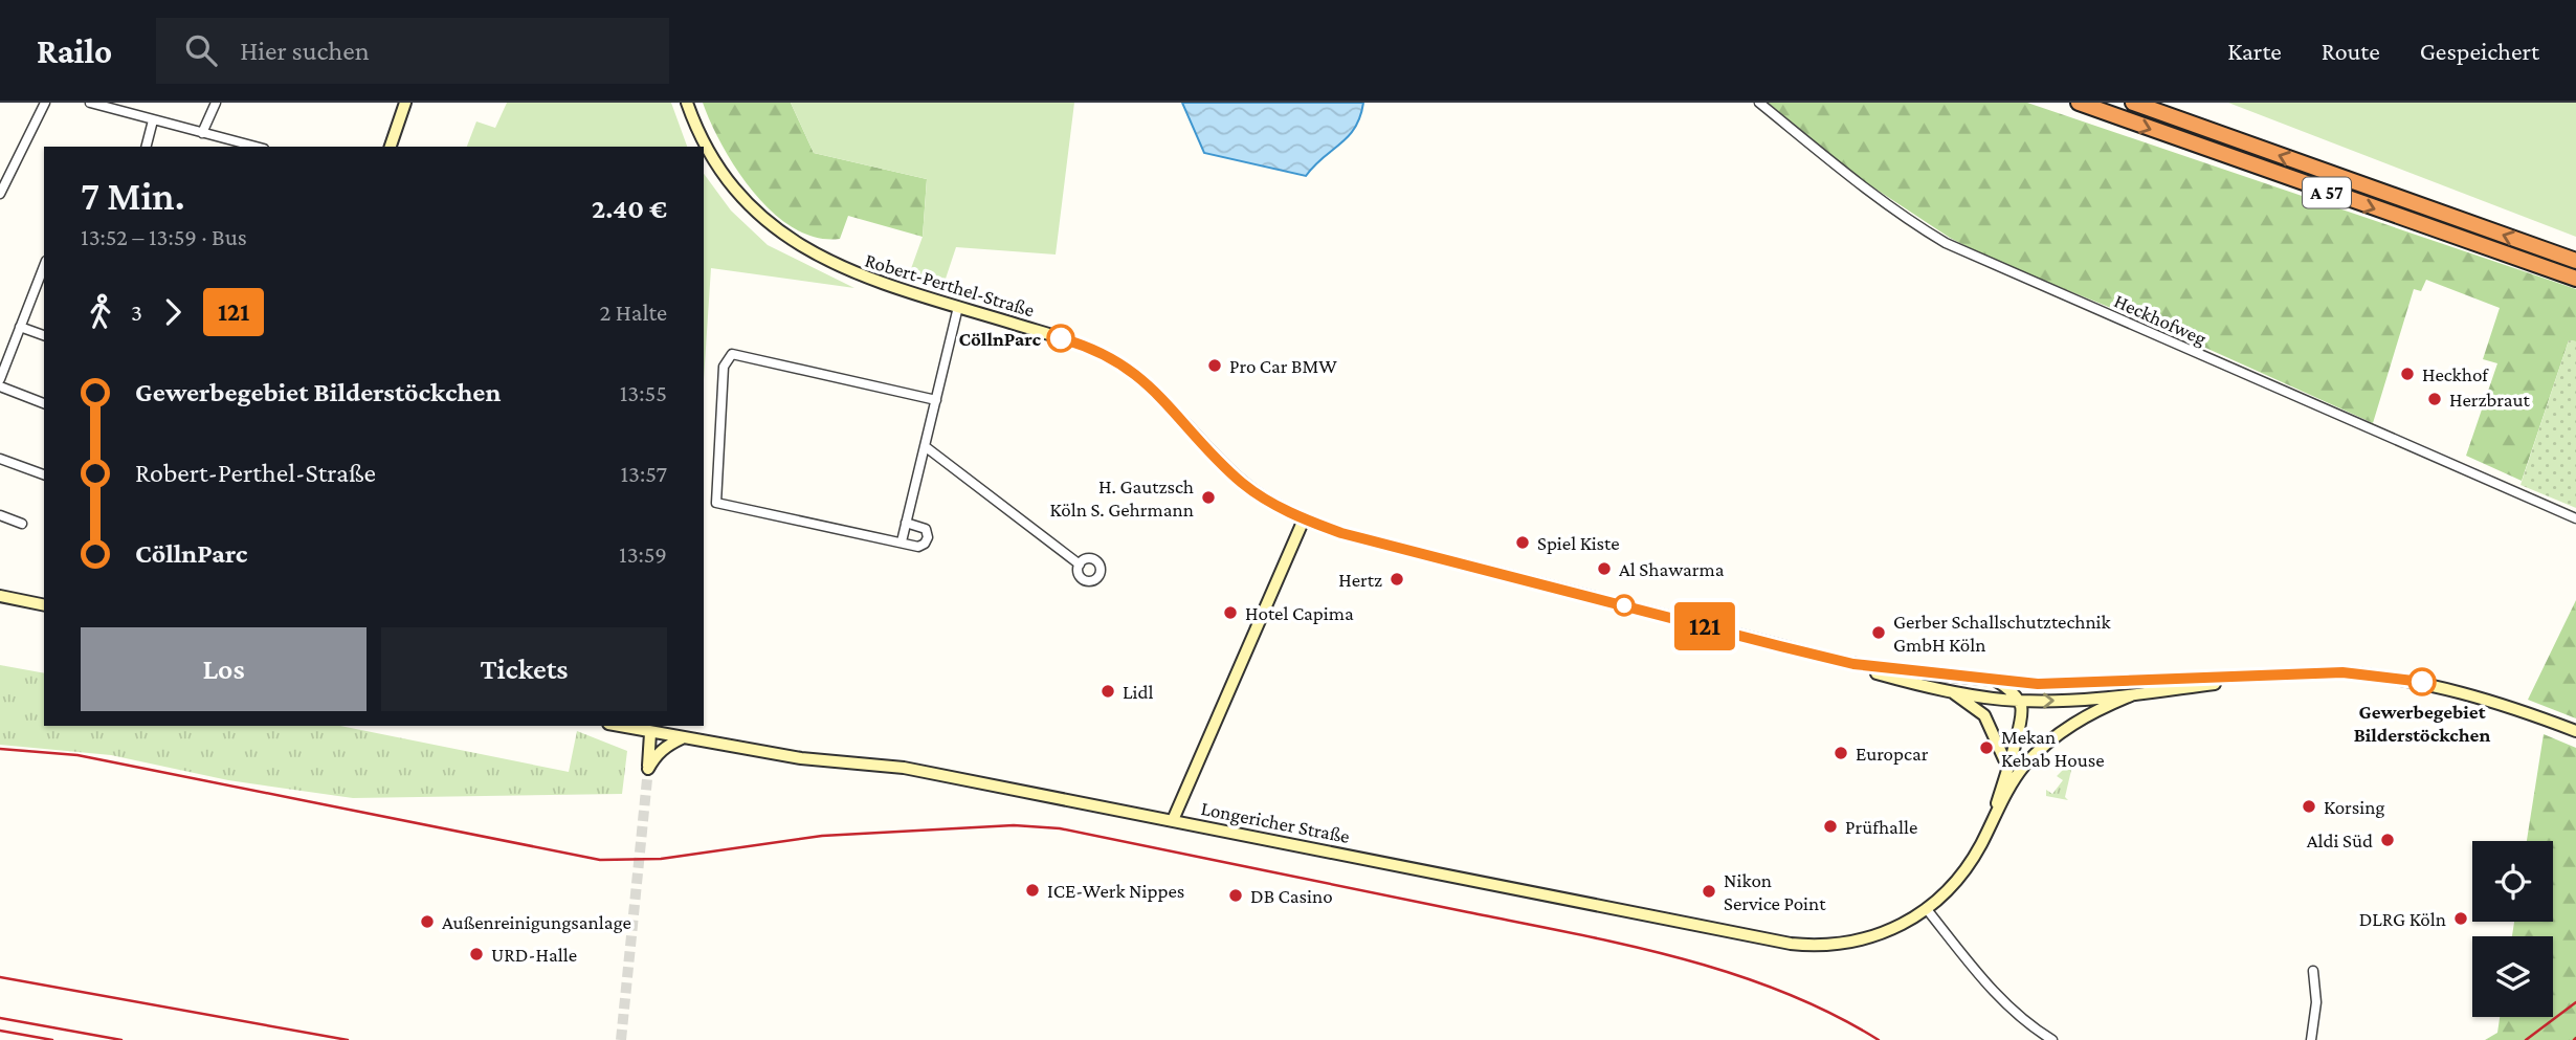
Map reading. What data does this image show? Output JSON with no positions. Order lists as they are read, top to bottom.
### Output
{
  "streets": {
    "highway": ["A 57"],
    "street": ["Robert-Perthel-Straße", "Heckhofweg", "Longericher Straße"]
  },
  "crossings": [
    ["Robert-Perthel-Straße", "Longericher Straße"]
  ],
  "places": [
    "CöllnParc",
    "Pro Car BMW",
    "Heckhof",
    "Herzbraut",
    "H. Gautzsch Köln S. Gehrmann",
    "Spiel Kiste",
    "Al Shawarma",
    "Hertz",
    "Hotel Capima",
    "Gerber Schallschutztechnik GmbH Köln",
    "Gewerbegebiet Bilderstöckchen",
    "Lidl",
    "Mekan Kebab House",
    "Europcar",
    "Korsing",
    "Prüfhalle",
    "Aldi Süd",
    "ICE-Werk Nippes",
    "Nikon Service Point",
    "DB Casino",
    "DLRG Köln",
    "Außenreinigungsanlage",
    "URD-Halle"
  ],
  "lines": ["bus line 121"],
  "page": {
    "header": "Railo",
    "search": "Hier suchen",
    "nav": ["Karte", "Route", "Gespeichert"],
    "on_map": "121",
    "heading": ["7 Min.", "13:52 – 13:59 · Bus", "2.40 €"],
    "legs": ["3", "121", "2 Halte"],
    "list": [
      {
        "name": "Gewerbegebiet Bilderstöckchen",
        "value": "13:55"
      },
      {
        "name": "Robert-Perthel-Straße",
        "value": "13:57"
      },
      {
        "name": "CöllnParc",
        "value": "13:59"
      }
    ],
    "buttons": ["Los", "Tickets"]
  }
}
